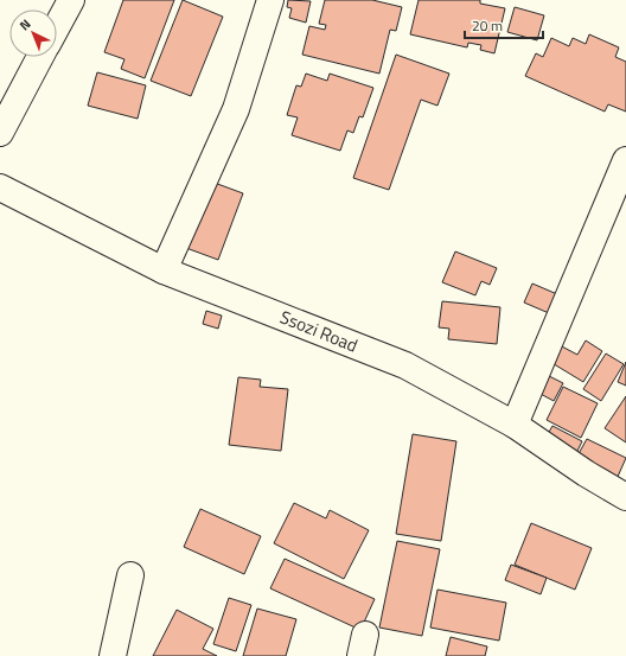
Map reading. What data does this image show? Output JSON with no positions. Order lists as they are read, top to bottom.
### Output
{
  "streets": {
    "street": ["Ssozi Road"]
  },
  "scale_bar": "20 m",
  "north": "top left"
}
